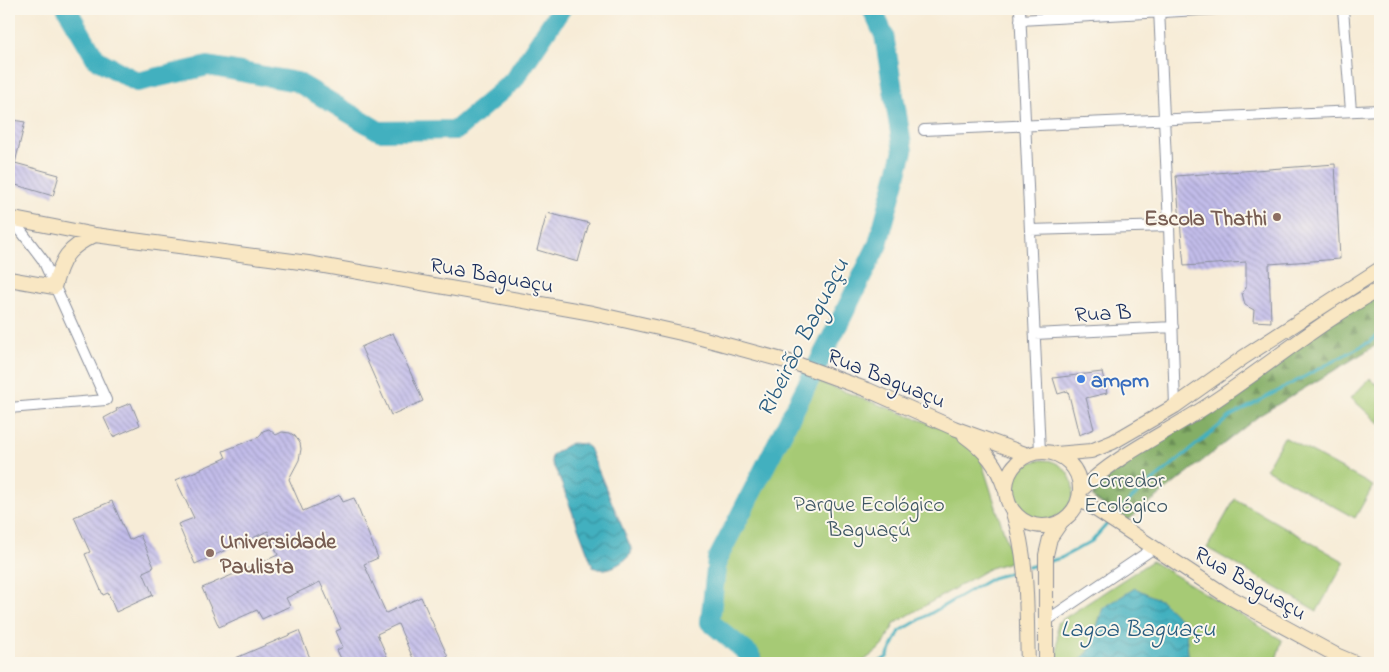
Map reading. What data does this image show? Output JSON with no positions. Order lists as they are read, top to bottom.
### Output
{
  "streets": {
    "main road": ["Rua Baguaçu"],
    "street": ["Rua B"]
  },
  "water": ["Ribeirão Baguaçu", "Lagoa Baguaçu"],
  "parks": ["Corredor Ecológico", "Parque Ecológico Baguaçú"],
  "places": ["Escola Thathi", "ampm", "Universidade Paulista"]
}
